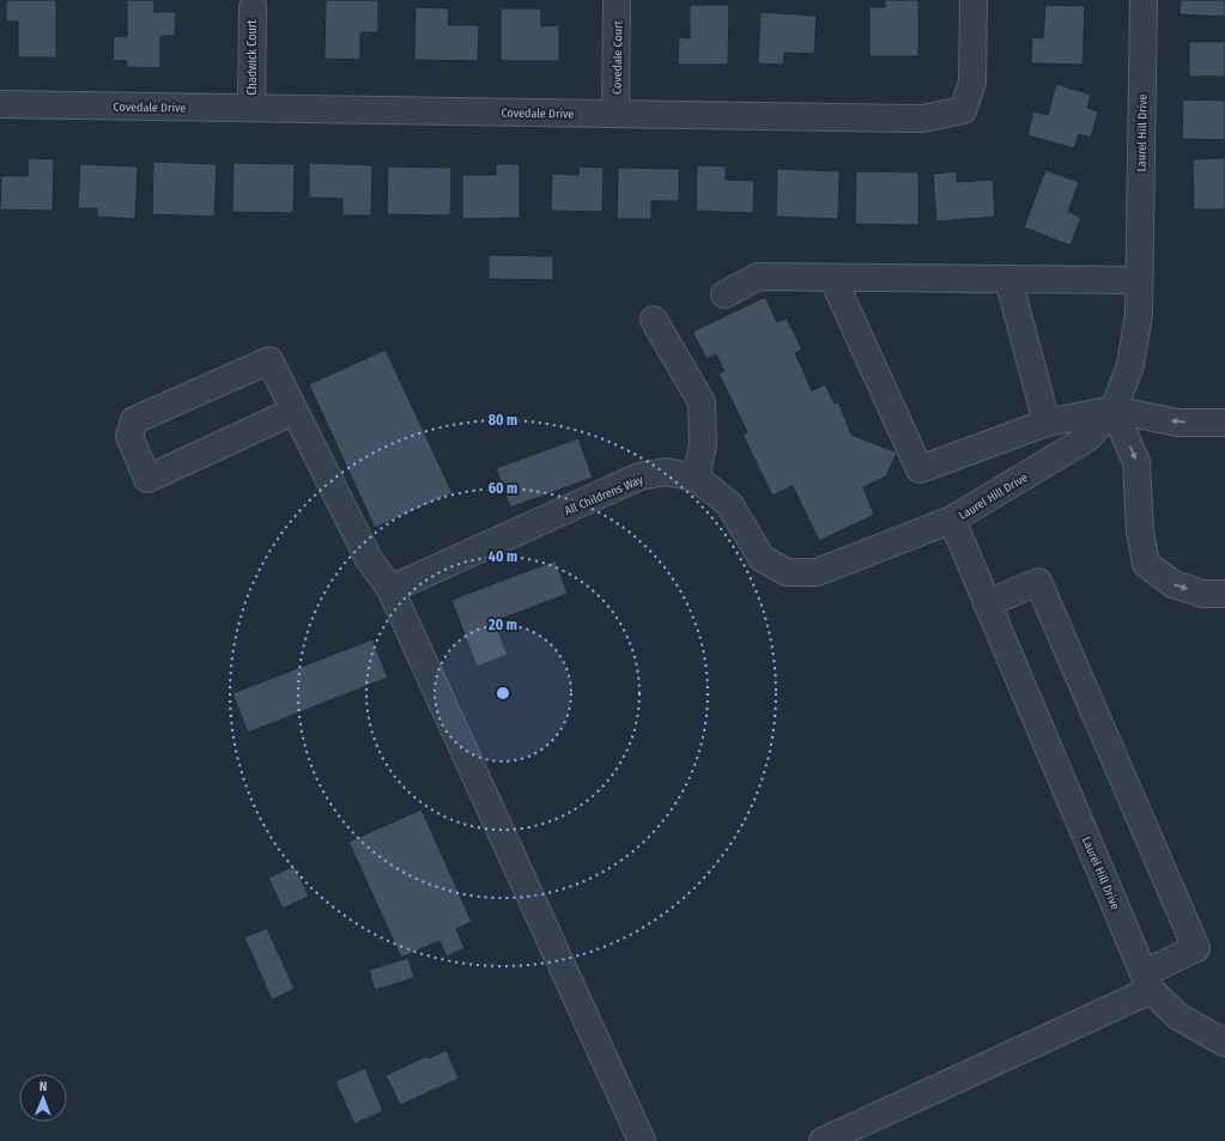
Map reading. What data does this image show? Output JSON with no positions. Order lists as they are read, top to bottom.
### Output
{
  "streets": {
    "street": [
      "Chadwick Court",
      "Covedale Court",
      "Covedale Drive",
      "Laurel Hill Drive",
      "All Childrens Way"
    ]
  },
  "crossings": [
    ["Chadwick Court", "Covedale Drive"],
    ["Covedale Court", "Covedale Drive"],
    ["Laurel Hill Drive", "All Childrens Way"]
  ],
  "north": "top",
  "rings": [
    "80 m",
    "60 m",
    "40 m",
    "20 m"
  ]
}
